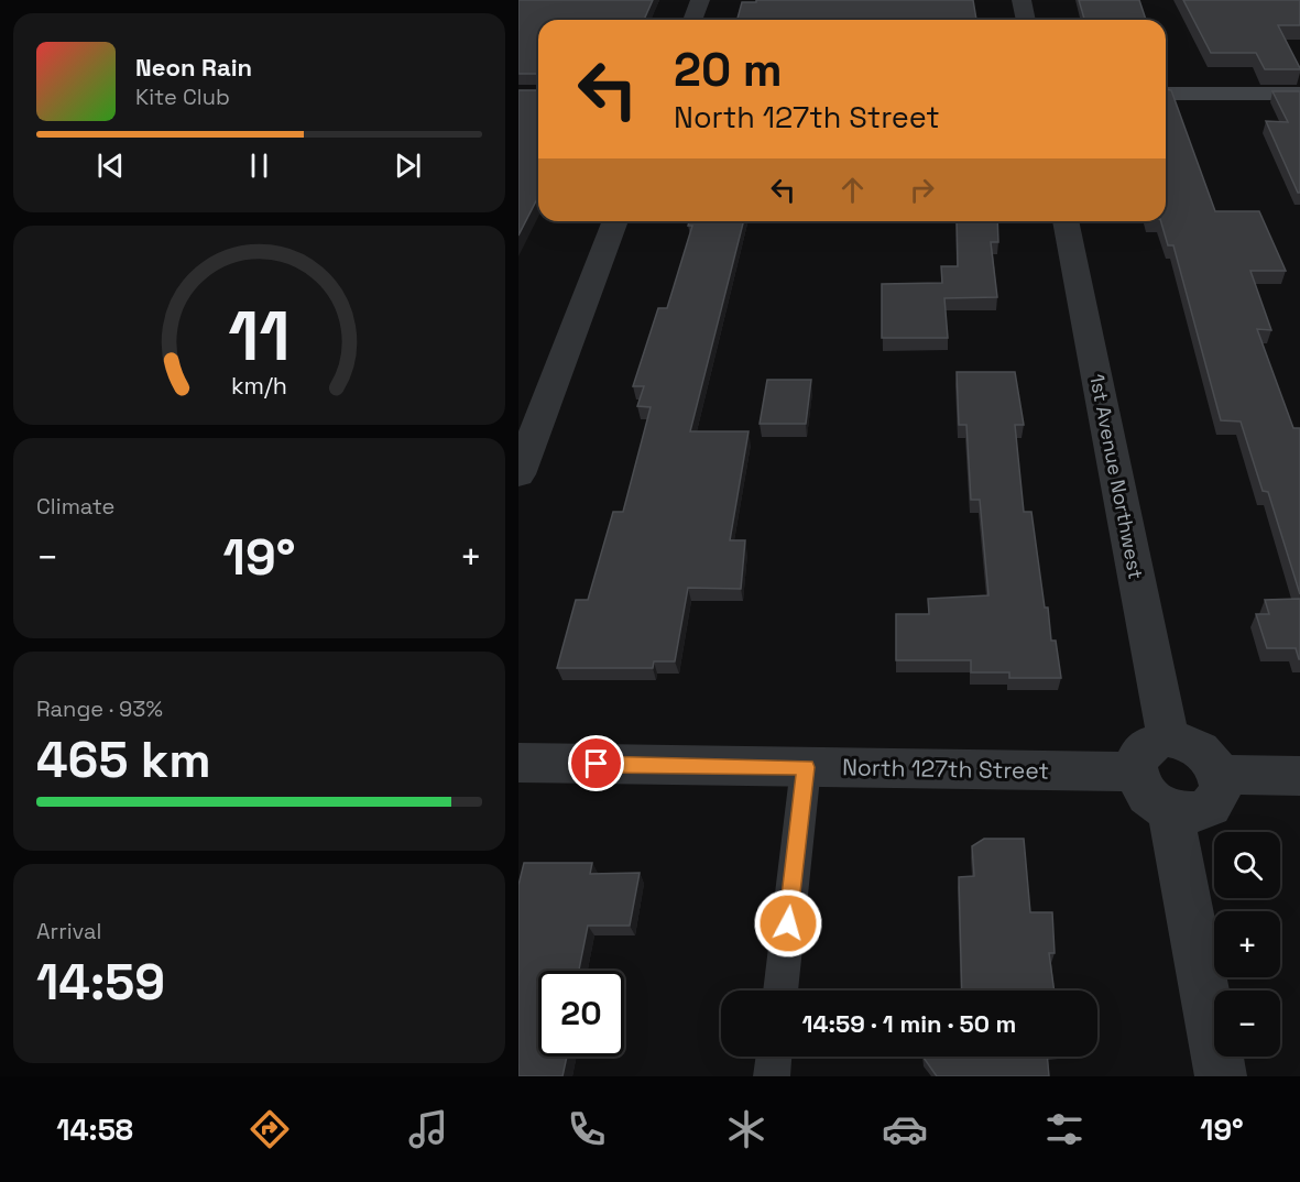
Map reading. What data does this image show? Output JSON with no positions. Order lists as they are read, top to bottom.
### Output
{
  "streets": {
    "street": ["1st Avenue Northwest", "North 127th Street"]
  },
  "crossings": [
    ["1st Avenue Northwest", "North 127th Street"]
  ],
  "page": {
    "turn": ["20 m", "North 127th Street"],
    "song": ["Neon Rain", "Kite Club"],
    "tile": [
      "Climate",
      ["Range · 93%", "465 km"],
      ["Arrival", "14:59"]
    ],
    "heat": ["−", "19°", "+"],
    "map_buttons": ["+", "−"],
    "limit": "20",
    "trip": "14:59 · 1 min · 50 m",
    "tabs": ["14:58", "19°"],
    "gauge": ["11", "km/h"]
  }
}
